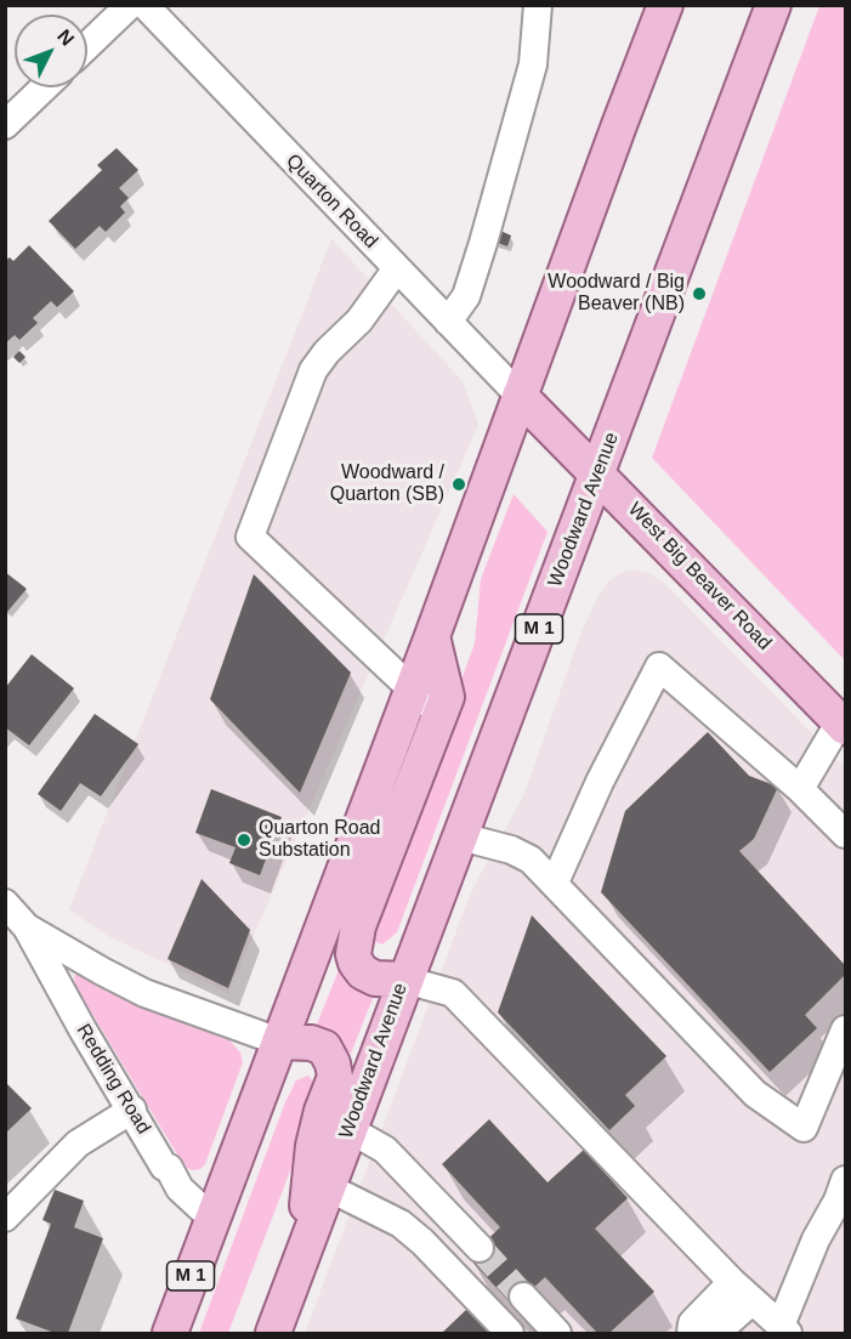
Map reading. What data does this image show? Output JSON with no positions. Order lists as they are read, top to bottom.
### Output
{
  "streets": {
    "main road": ["Woodward Avenue", "West Big Beaver Road", "M 1"],
    "street": ["Quarton Road", "Redding Road"]
  },
  "crossings": [
    ["Quarton Road", "West Big Beaver Road"],
    ["Quarton Road", "M 1"],
    ["Woodward Avenue", "West Big Beaver Road"],
    ["Woodward Avenue", "M 1"],
    ["West Big Beaver Road", "M 1"],
    ["M 1", "Redding Road"]
  ],
  "places": ["Woodward / Big Beaver (NB)", "Woodward / Quarton (SB)", "Quarton Road Substation"],
  "north": "top right"
}
